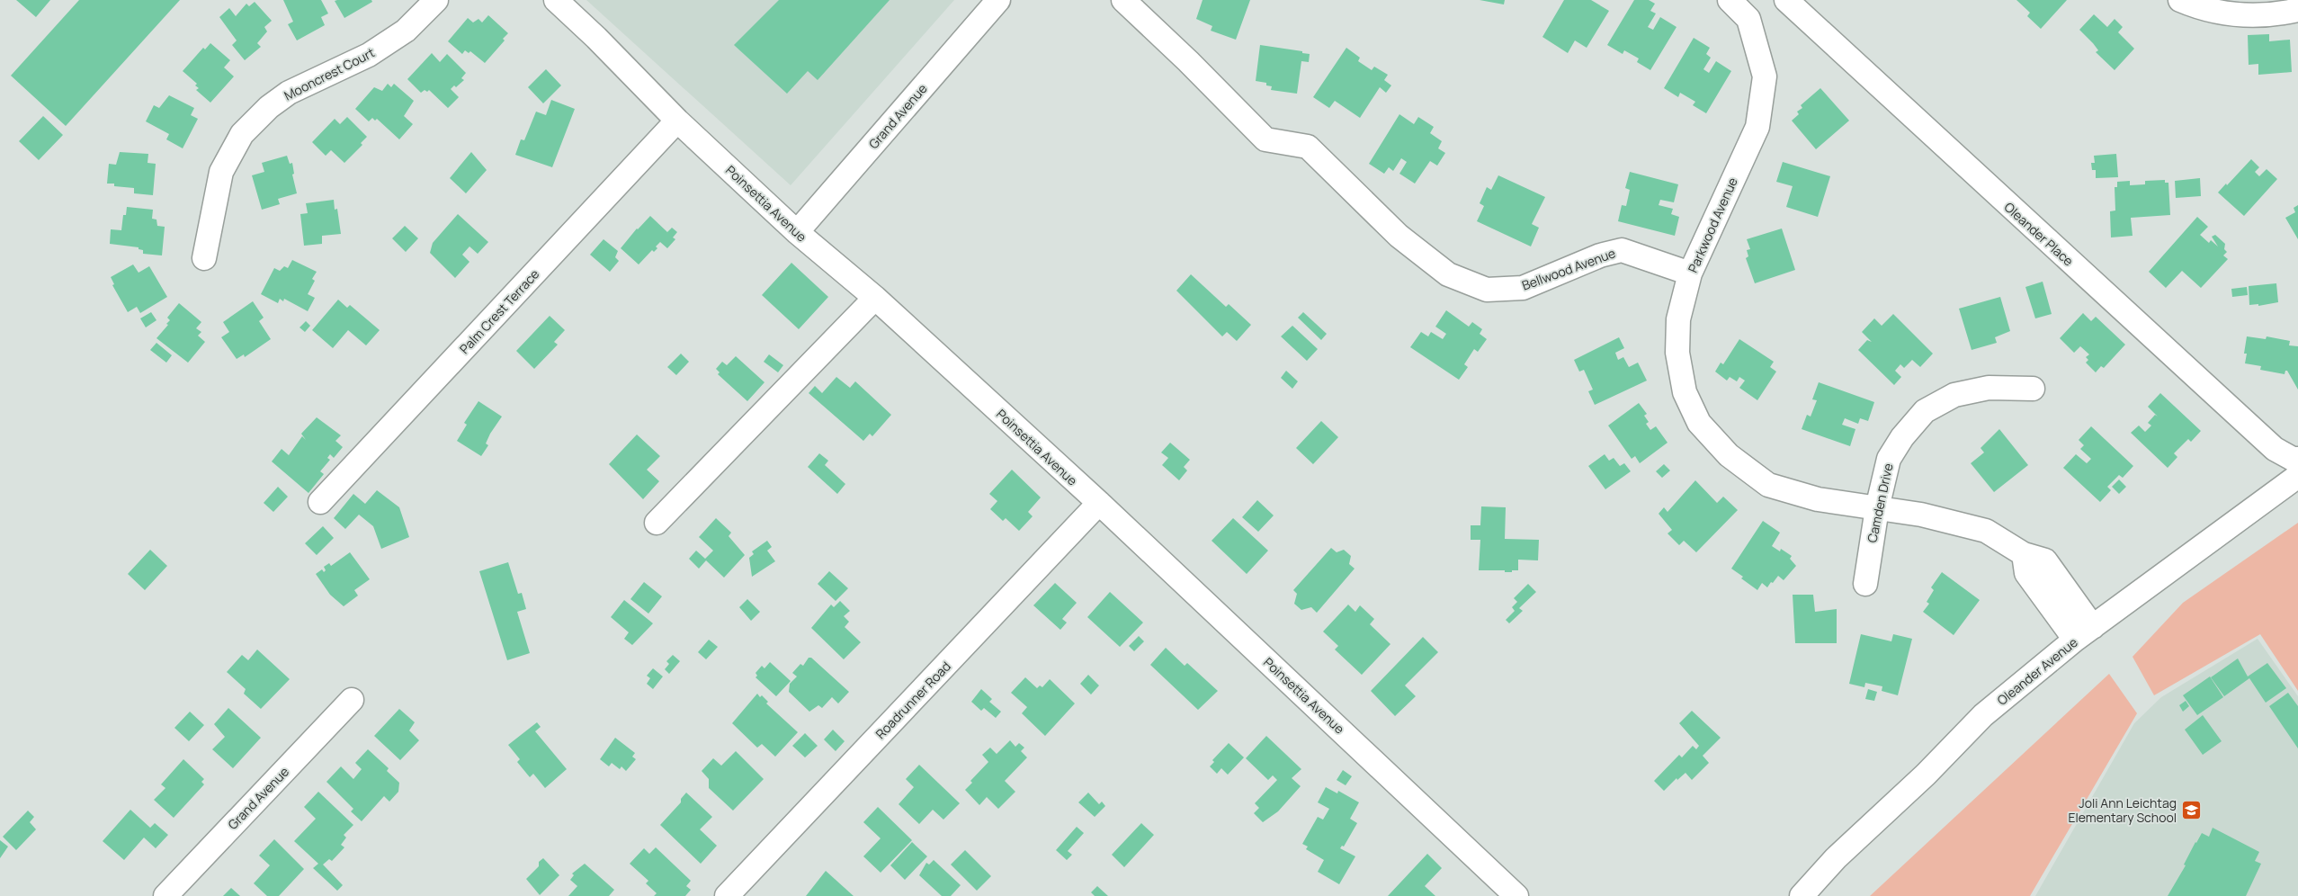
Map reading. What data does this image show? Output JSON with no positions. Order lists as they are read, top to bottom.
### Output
{
  "streets": {
    "street": [
      "Mooncrest Court",
      "Grand Avenue",
      "Poinsettia Avenue",
      "Parkwood Avenue",
      "Oleander Place",
      "Bellwood Avenue",
      "Palm Crest Terrace",
      "Camden Drive",
      "Oleander Avenue",
      "Roadrunner Road"
    ]
  },
  "crossings": [
    ["Grand Avenue", "Poinsettia Avenue"],
    ["Poinsettia Avenue", "Palm Crest Terrace"],
    ["Poinsettia Avenue", "Roadrunner Road"],
    ["Parkwood Avenue", "Bellwood Avenue"],
    ["Parkwood Avenue", "Camden Drive"],
    ["Parkwood Avenue", "Oleander Avenue"]
  ],
  "places": {
    "school or university": ["Joli Ann Leichtag Elementary School"]
  }
}
